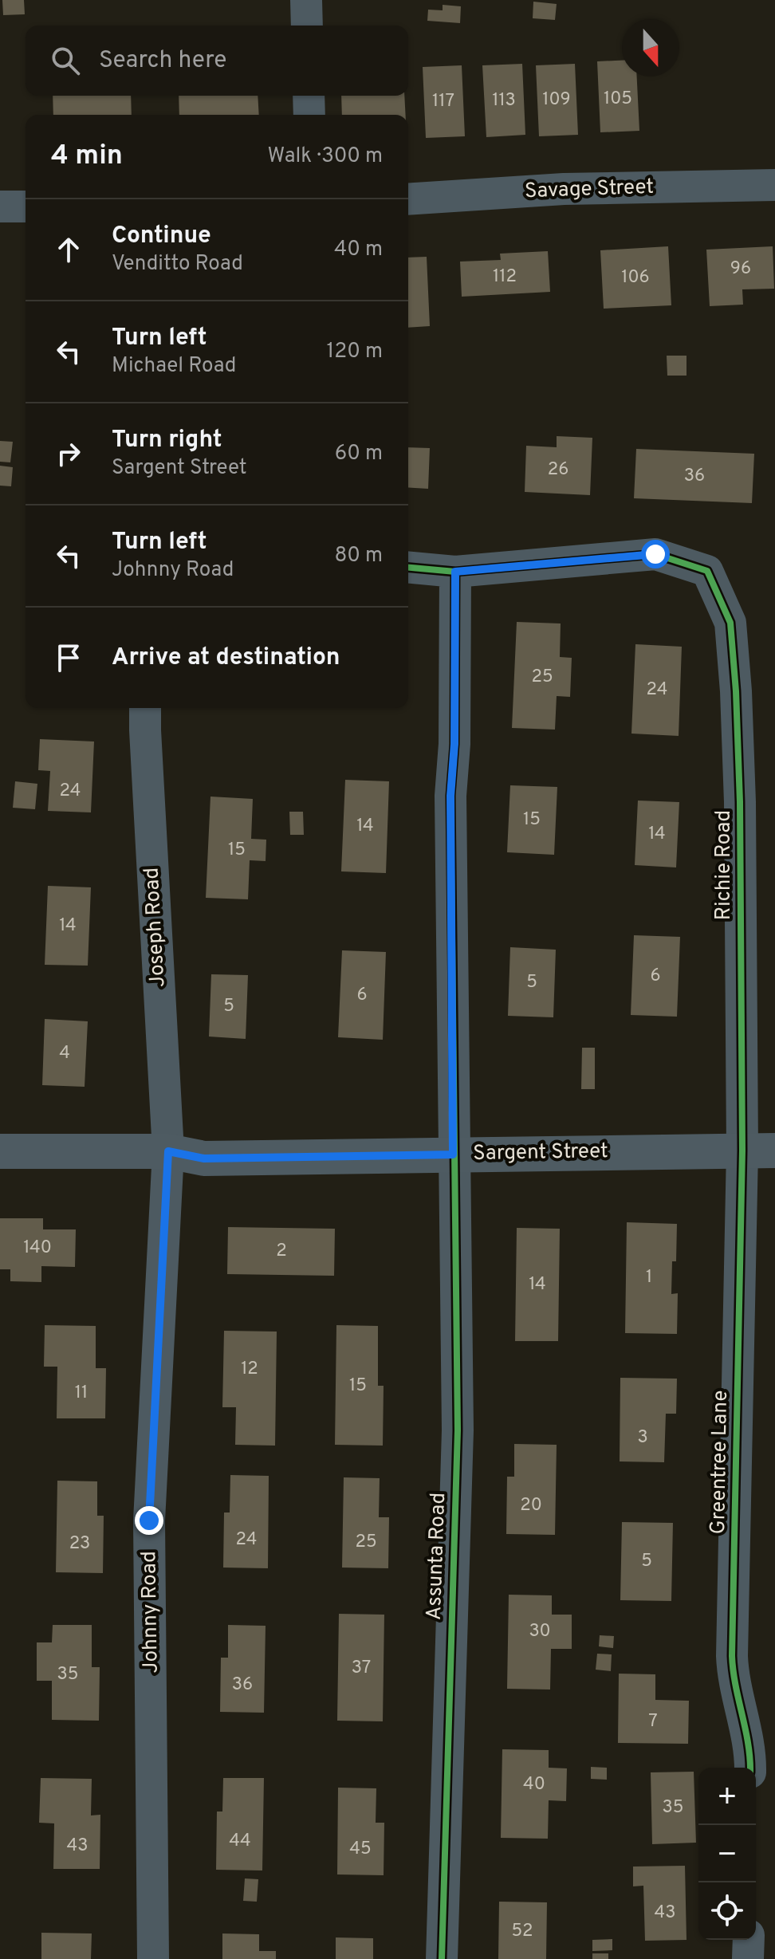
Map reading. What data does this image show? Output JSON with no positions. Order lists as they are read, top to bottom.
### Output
{
  "streets": {
    "street": [
      "Savage Street",
      "Richie Road",
      "Joseph Road",
      "Sargent Street",
      "Greentree Lane",
      "Assunta Road",
      "Johnny Road"
    ]
  },
  "crossings": [
    ["Richie Road", "Sargent Street"],
    ["Richie Road", "Greentree Lane"],
    ["Richie Road", "Assunta Road"],
    ["Joseph Road", "Sargent Street"],
    ["Joseph Road", "Johnny Road"],
    ["Sargent Street", "Greentree Lane"],
    ["Sargent Street", "Assunta Road"],
    ["Sargent Street", "Johnny Road"]
  ],
  "house_numbers": [
    "105",
    "109",
    "113",
    "117",
    "96",
    "112",
    "106",
    "26",
    "36",
    "25",
    "24",
    "24",
    "15",
    "14",
    "14",
    "15",
    "14",
    "6",
    "5",
    "6",
    "5",
    "4",
    "140",
    "2",
    "1",
    "14",
    "12",
    "15",
    "11",
    "3",
    "20",
    "24",
    "25",
    "23",
    "5",
    "30",
    "37",
    "35",
    "36",
    "7",
    "40",
    "35",
    "44",
    "43",
    "45",
    "43",
    "52"
  ],
  "north": "bottom",
  "page": {
    "search": "Search here",
    "heading": ["4 min", "Walk · 300 m"],
    "list": [
      ["Continue", "Venditto Road", "40 m"],
      ["Turn left", "Michael Road", "120 m"],
      ["Turn right", "Sargent Street", "60 m"],
      ["Turn left", "Johnny Road", "80 m"],
      "Arrive at destination"
    ],
    "map_buttons": ["+", "−"]
  }
}
